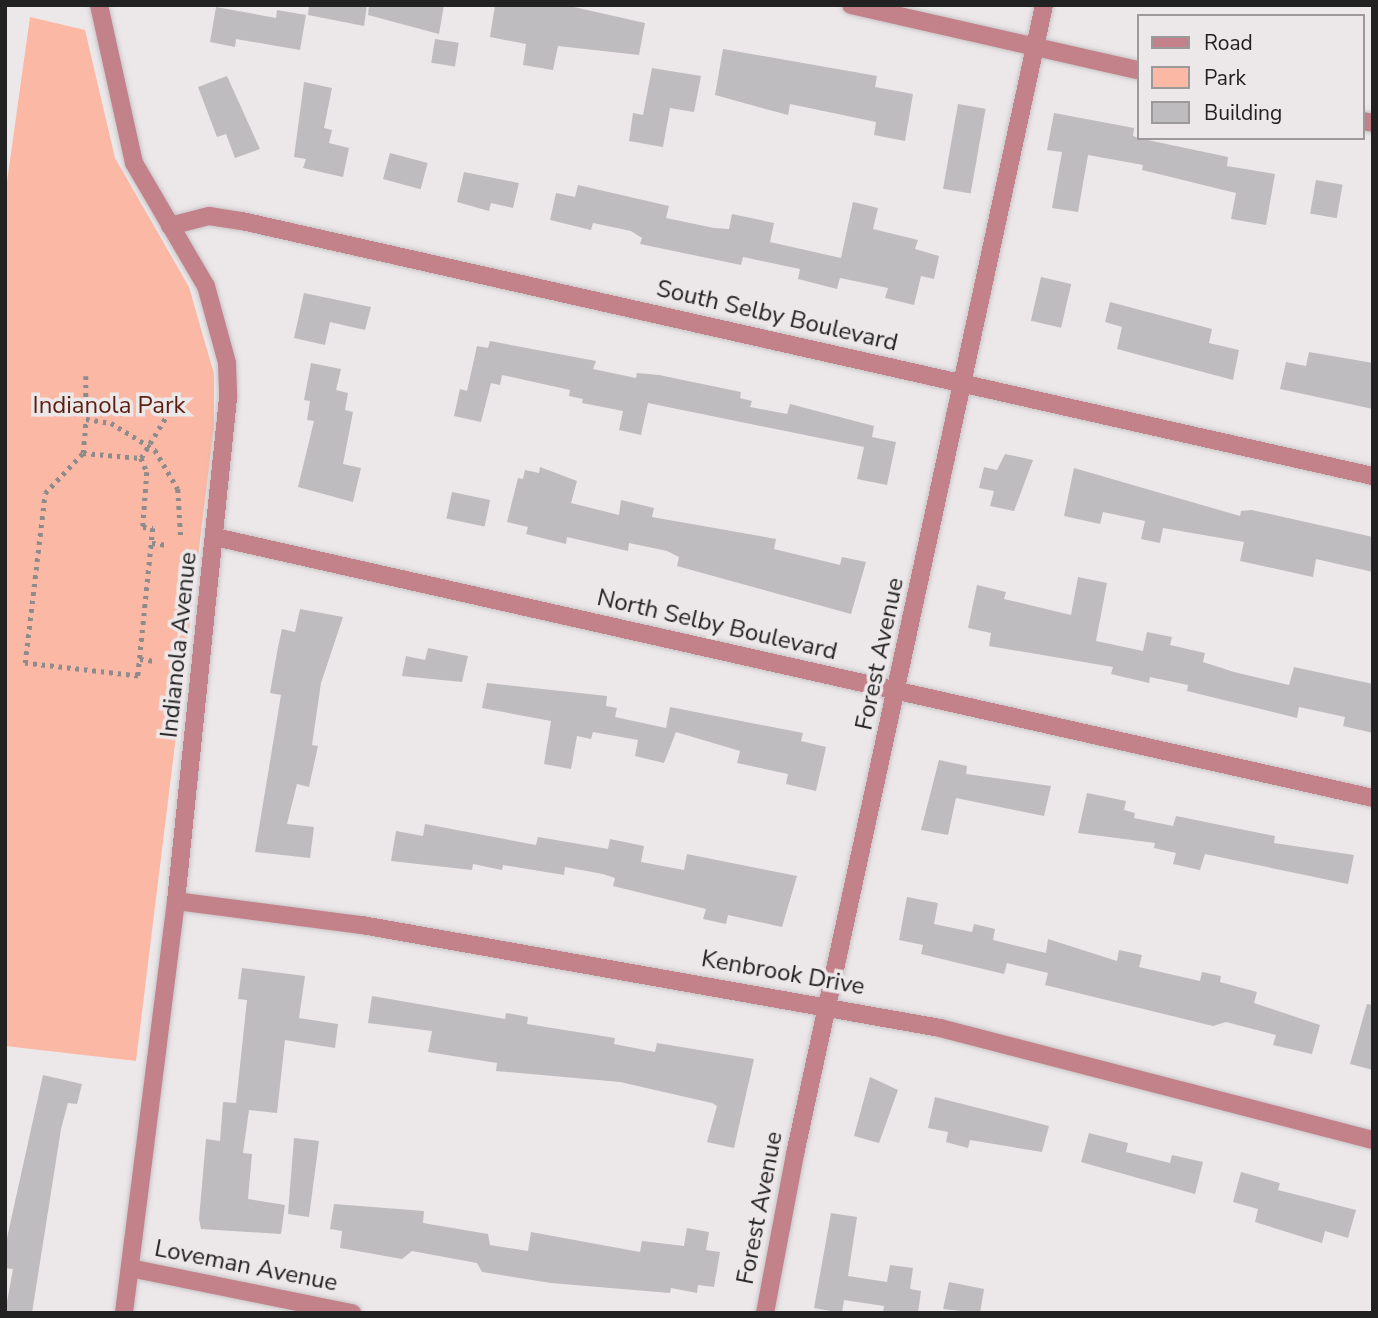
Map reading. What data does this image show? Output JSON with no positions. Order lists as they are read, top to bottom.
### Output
{
  "streets": {
    "street": [
      "South Selby Boulevard",
      "North Selby Boulevard",
      "Indianola Avenue",
      "Forest Avenue",
      "Kenbrook Drive",
      "Loveman Avenue"
    ]
  },
  "crossings": [
    ["South Selby Boulevard", "Indianola Avenue"],
    ["South Selby Boulevard", "Forest Avenue"],
    ["North Selby Boulevard", "Indianola Avenue"],
    ["North Selby Boulevard", "Forest Avenue"],
    ["Indianola Avenue", "Kenbrook Drive"],
    ["Indianola Avenue", "Loveman Avenue"],
    ["Forest Avenue", "Kenbrook Drive"]
  ],
  "parks": ["Indianola Park"],
  "legend": ["Road", "Park", "Building"]
}
